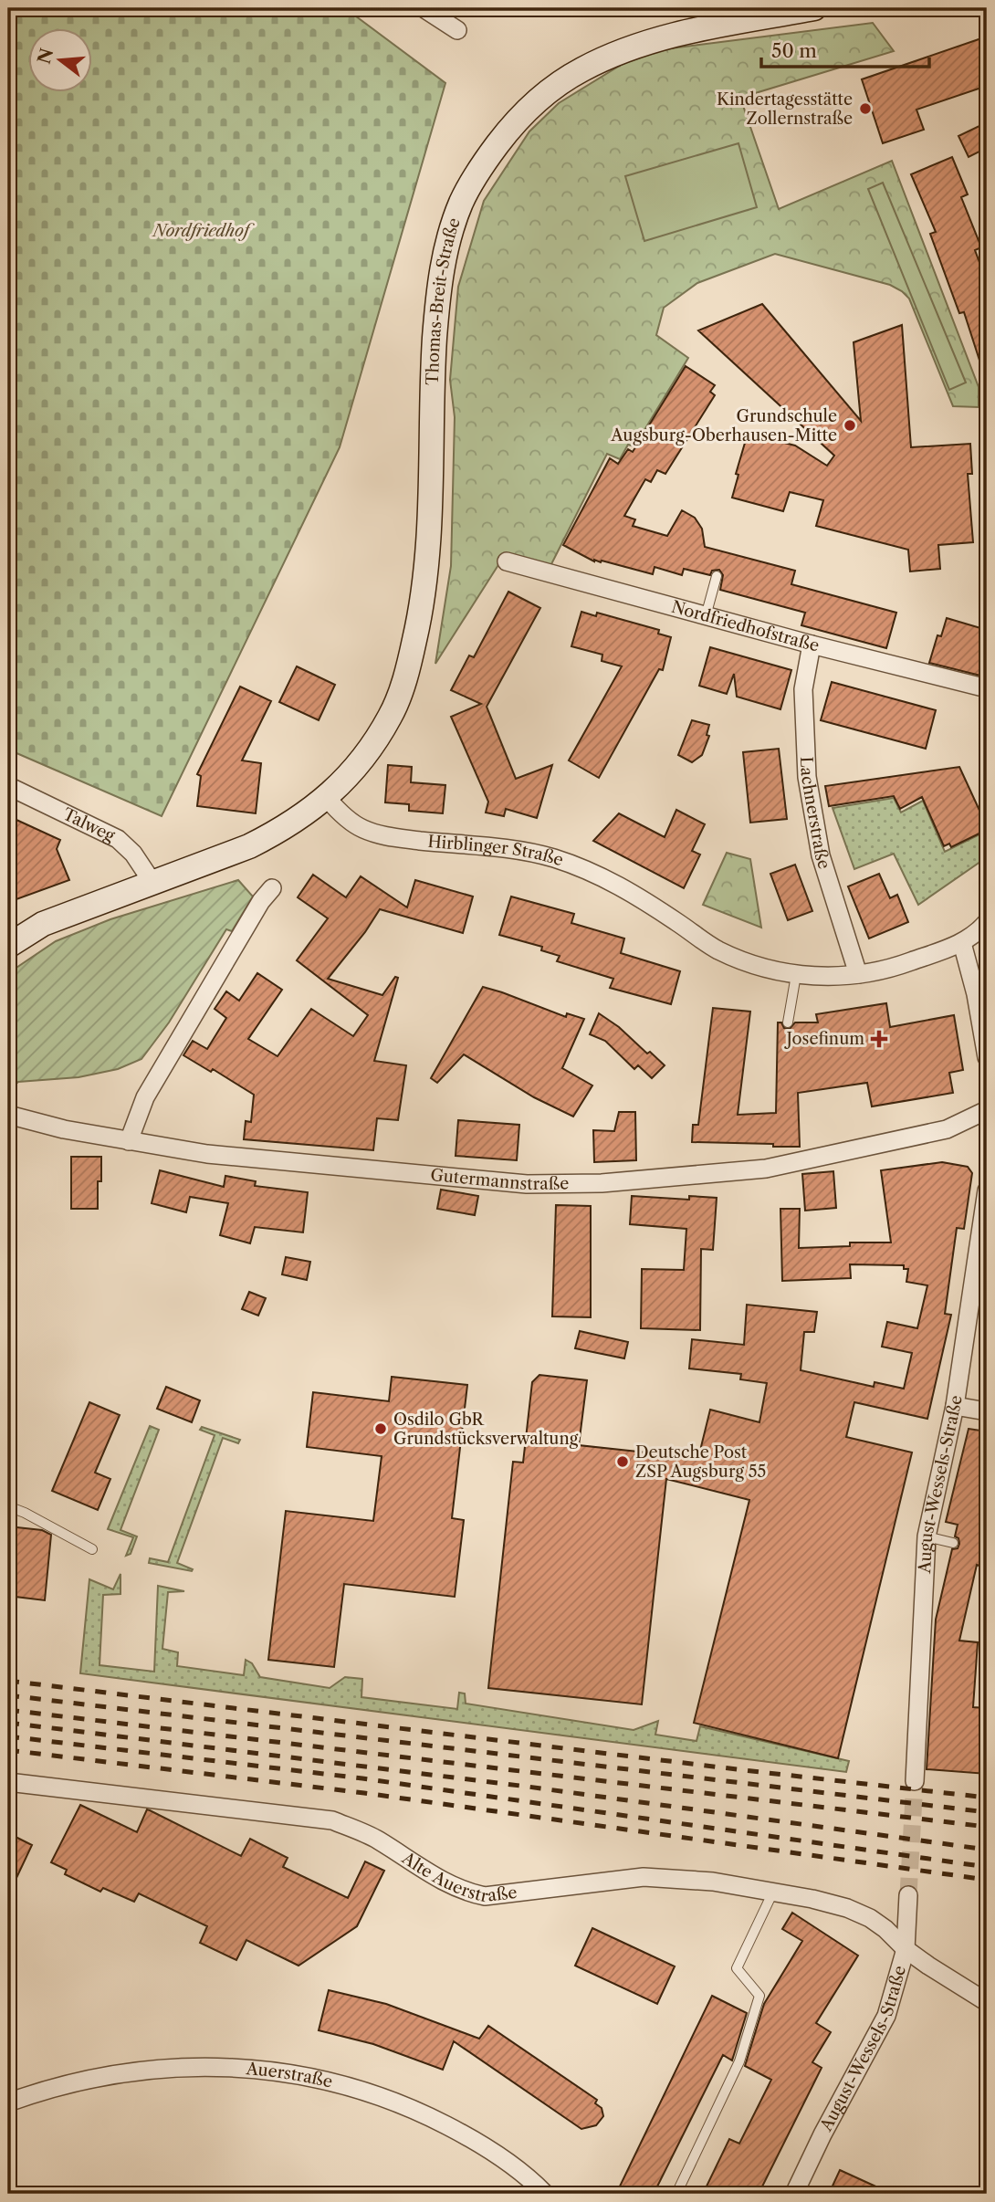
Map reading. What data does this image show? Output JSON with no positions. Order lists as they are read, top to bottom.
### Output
{
  "streets": {
    "main road": ["Thomas-Breit-Straße"],
    "street": [
      "Nordfriedhofstraße",
      "Lachnerstraße",
      "Talweg",
      "Hirblinger Straße",
      "Gutermannstraße",
      "August-Wessels-Straße",
      "Alte Auerstraße",
      "Auerstraße"
    ]
  },
  "crossings": [
    ["Thomas-Breit-Straße", "Hirblinger Straße"],
    ["Nordfriedhofstraße", "Lachnerstraße"],
    ["Lachnerstraße", "Hirblinger Straße"],
    ["August-Wessels-Straße", "Alte Auerstraße"]
  ],
  "parks": ["Nordfriedhof"],
  "places": {
    "other": [
      "Kindertagesstätte Zollernstraße",
      "Grundschule Augsburg-Oberhausen-Mitte",
      "Osdilo GbR Grundstücksverwaltung",
      "Deutsche Post ZSP Augsburg 55"
    ],
    "health": ["Josefinum"]
  },
  "scale_bar": "50 m",
  "north": "left"
}
